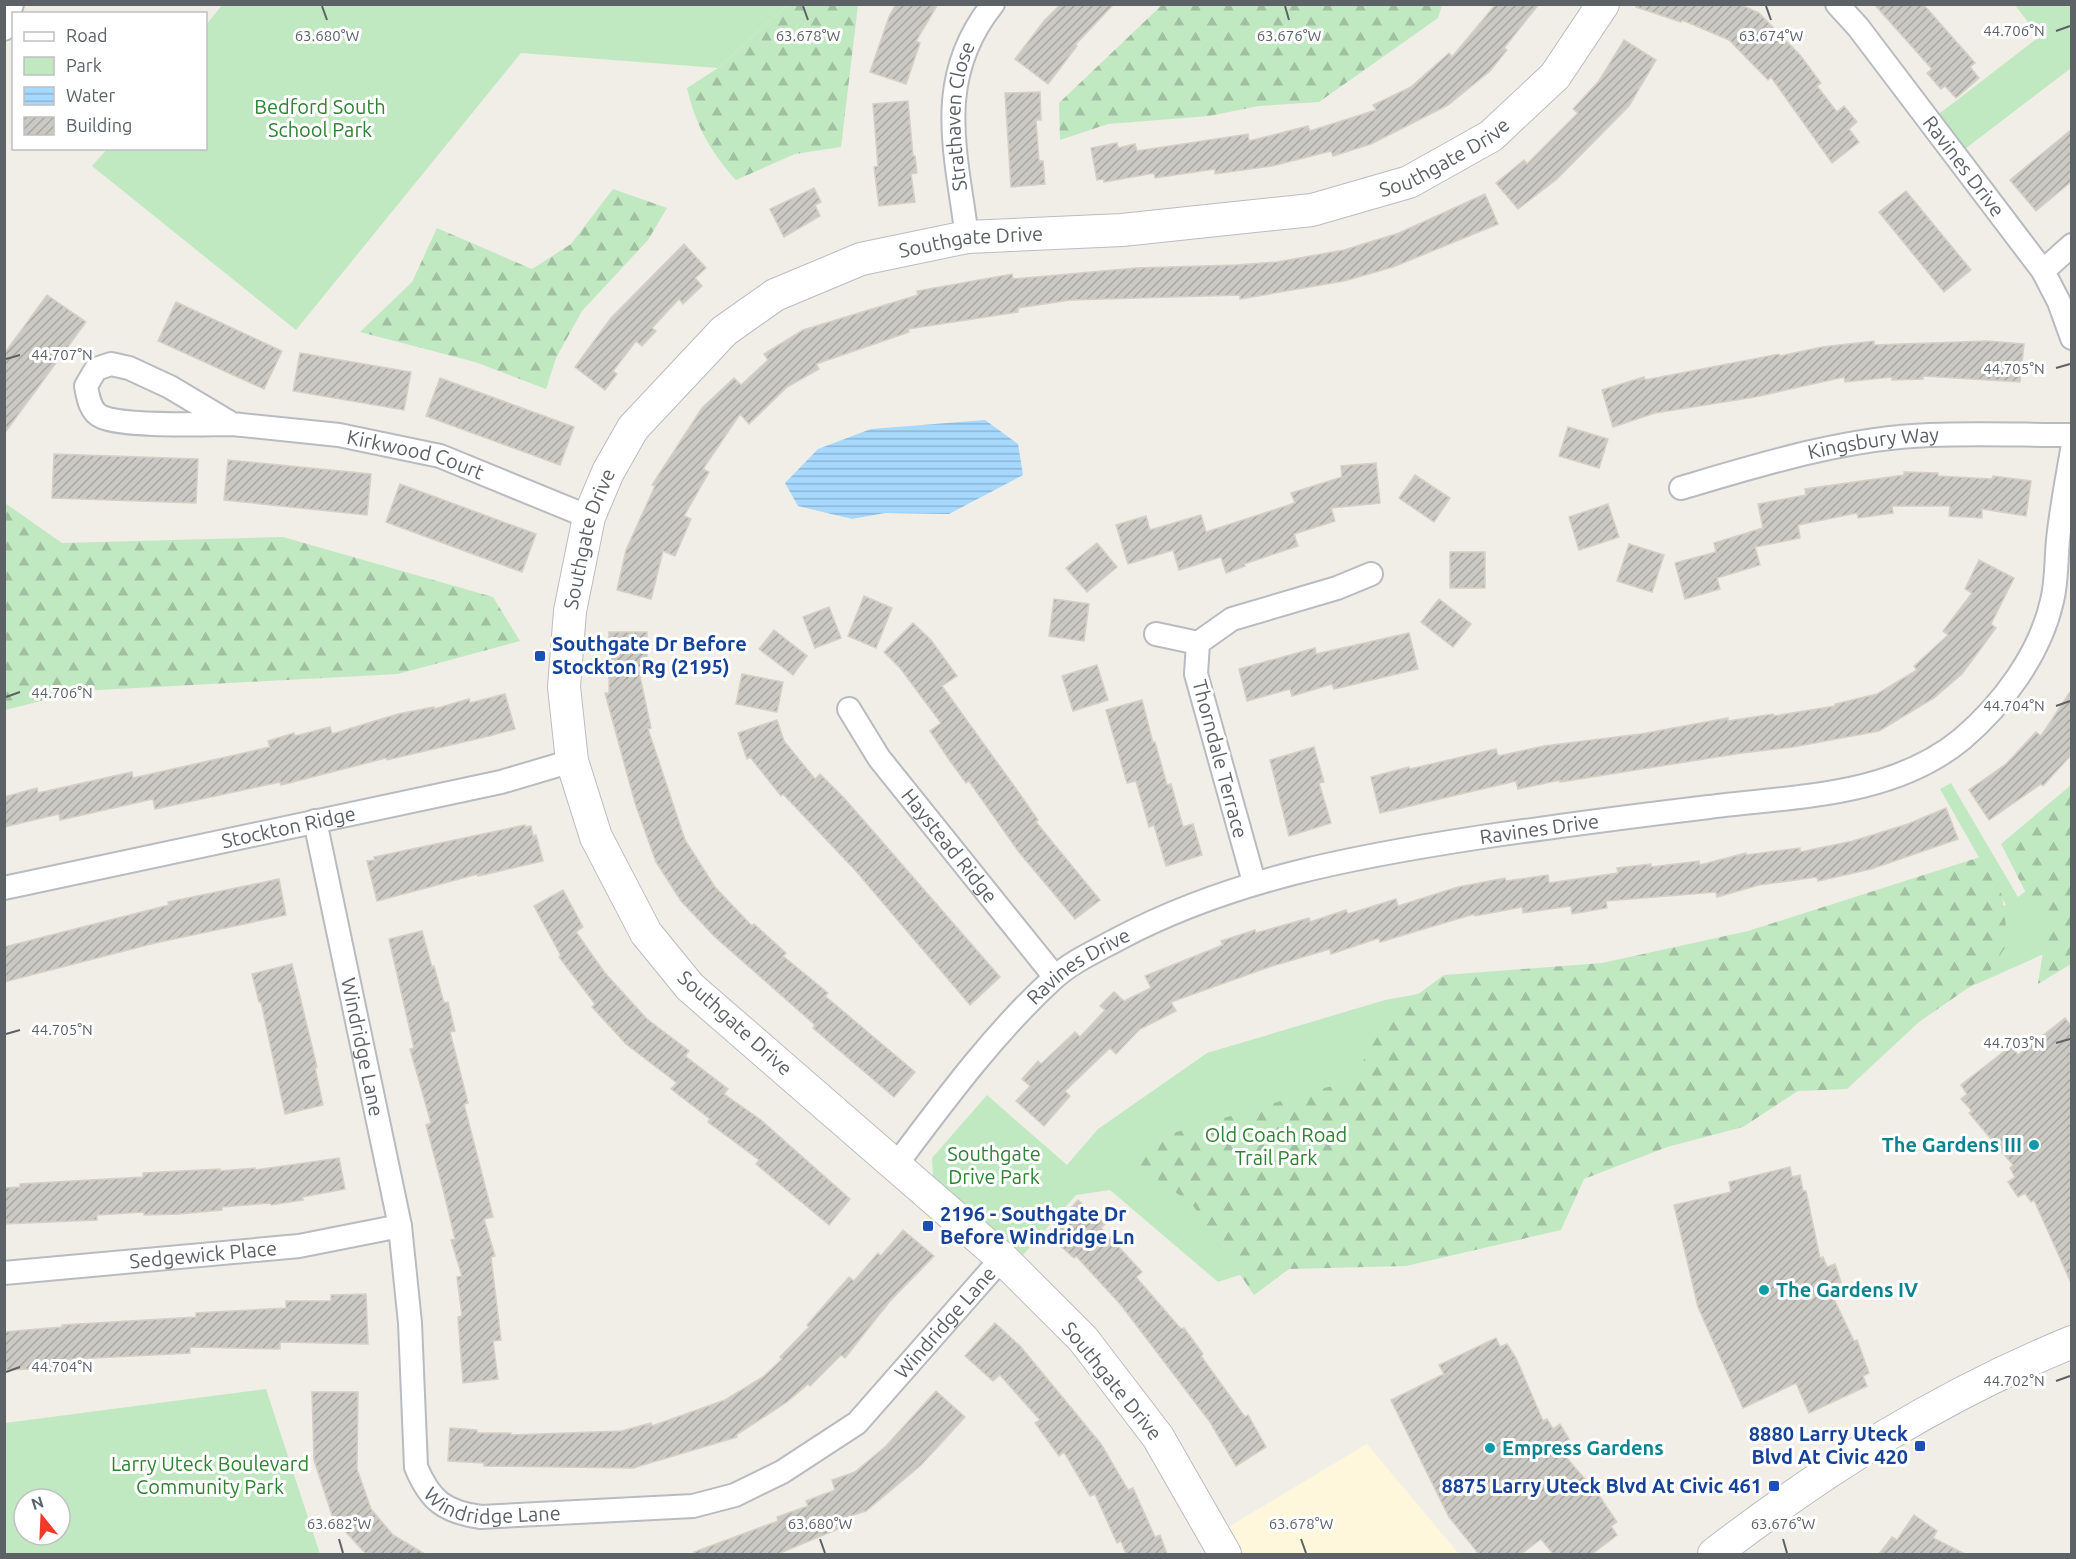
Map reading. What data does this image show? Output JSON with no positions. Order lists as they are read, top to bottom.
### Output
{
  "streets": {
    "street": [
      "Strathaven Close",
      "Southgate Drive",
      "Ravines Drive",
      "Kingsbury Way",
      "Kirkwood Court",
      "Thorndale Terrace",
      "Stockton Ridge",
      "Haystead Ridge",
      "Windridge Lane",
      "Sedgewick Place"
    ]
  },
  "crossings": [
    ["Strathaven Close", "Southgate Drive"],
    ["Southgate Drive", "Ravines Drive"],
    ["Southgate Drive", "Kirkwood Court"],
    ["Southgate Drive", "Stockton Ridge"],
    ["Southgate Drive", "Windridge Lane"],
    ["Ravines Drive", "Thorndale Terrace"],
    ["Ravines Drive", "Haystead Ridge"],
    ["Stockton Ridge", "Windridge Lane"],
    ["Windridge Lane", "Sedgewick Place"]
  ],
  "parks": [
    "Bedford South School Park",
    "Old Coach Road Trail Park",
    "Southgate Drive Park",
    "Larry Uteck Boulevard Community Park"
  ],
  "places": {
    "transit": [
      "Southgate Dr Before Stockton Rg (2195)",
      "2196 - Southgate Dr Before Windridge Ln",
      "8880 Larry Uteck Blvd At Civic 420",
      "8875 Larry Uteck Blvd At Civic 461"
    ],
    "other": ["The Gardens III", "The Gardens IV", "Empress Gardens"]
  },
  "legend": [
    "Road",
    "Park",
    "Water",
    "Building"
  ],
  "north": "top",
  "coordinates": [
    "44.706°N",
    "63.680°W",
    "63.678°W",
    "63.676°W",
    "63.674°W",
    "44.707°N",
    "44.705°N",
    "44.704°N",
    "44.703°N",
    "44.702°N",
    "63.682°W"
  ]
}
